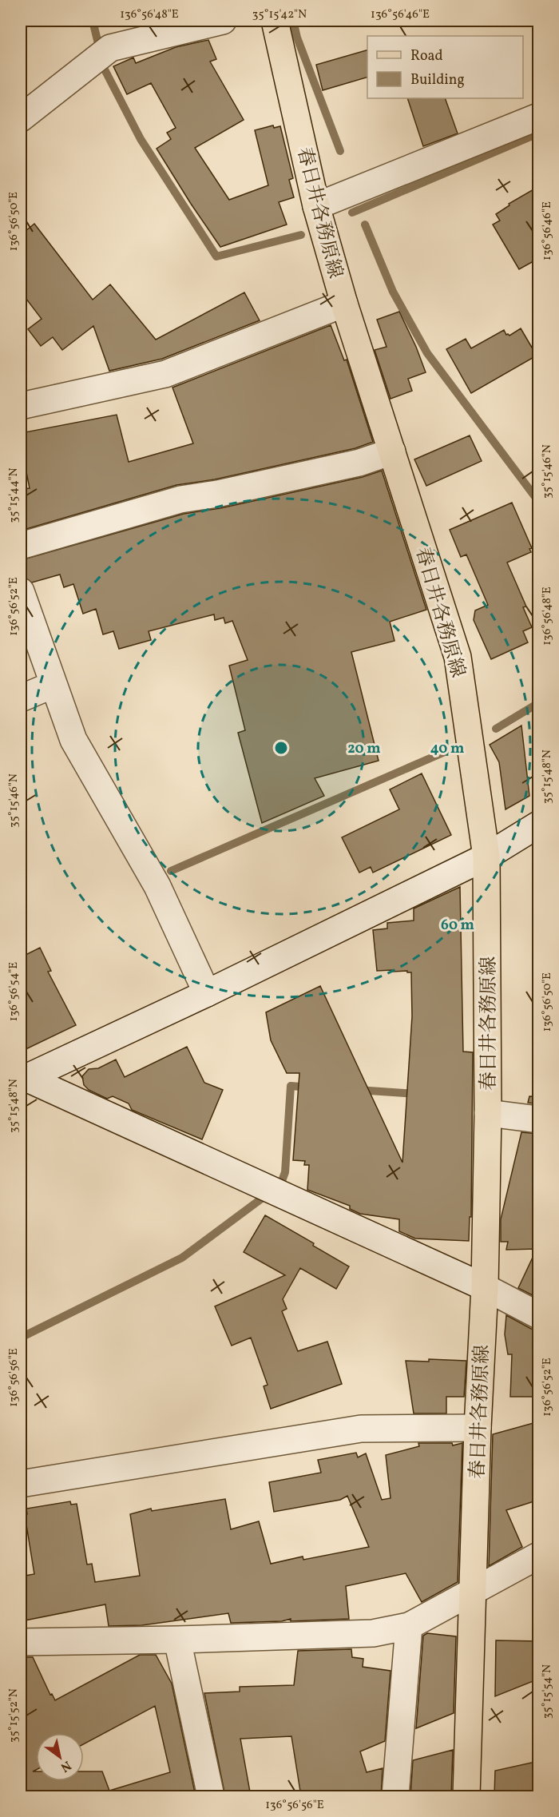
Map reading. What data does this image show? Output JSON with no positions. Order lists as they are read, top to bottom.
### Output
{
  "streets": {
    "main road": ["春日井各務原線"]
  },
  "legend": ["Road", "Building"],
  "north": "bottom right",
  "coordinates": [
    "136°56'48\"E",
    "35°15'42\"N",
    "136°56'46\"E",
    "136°56'50\"E",
    "35°15'46\"N",
    "35°15'44\"N",
    "136°56'52\"E",
    "35°15'48\"N",
    "136°56'54\"E",
    "136°56'56\"E",
    "35°15'54\"N",
    "35°15'52\"N"
  ],
  "rings": ["20 m", "40 m", "60 m"]
}
